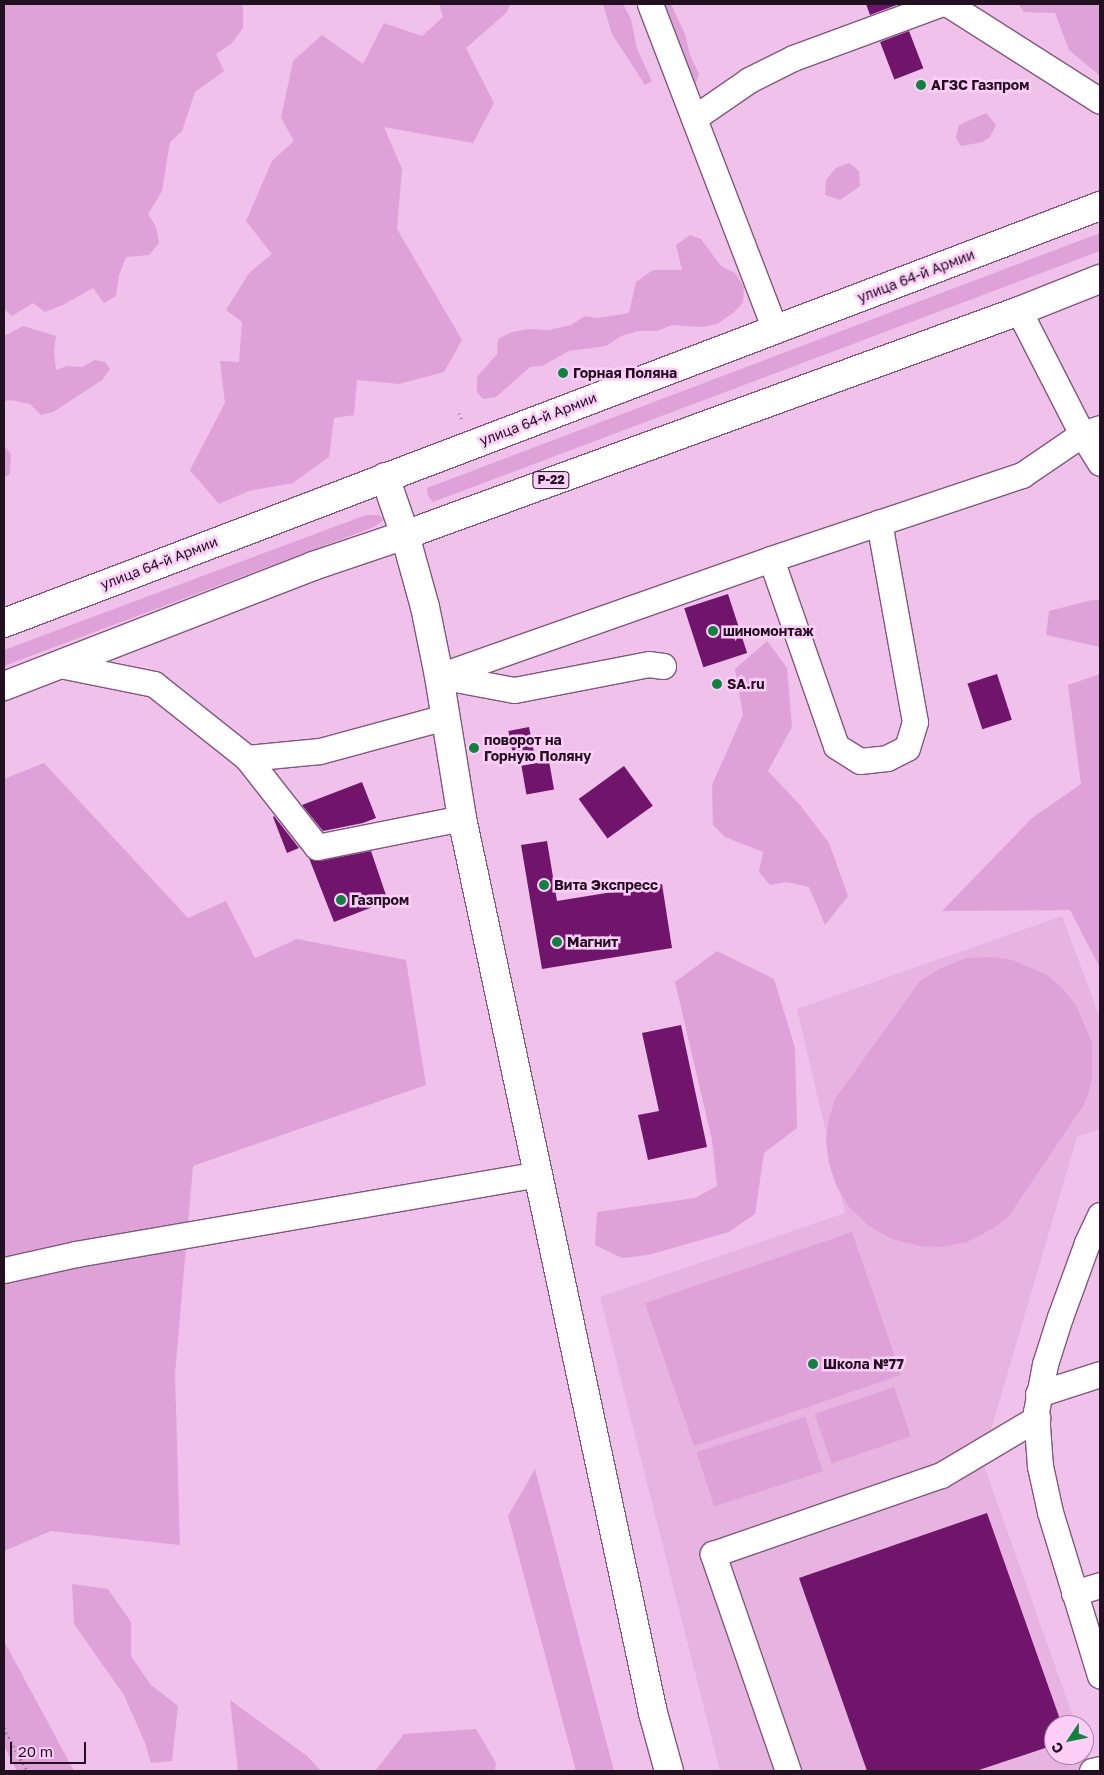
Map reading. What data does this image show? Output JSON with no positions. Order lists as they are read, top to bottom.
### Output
{
  "streets": {
    "main road": ["улица 64-й Армии", "Р-22"]
  },
  "places": [
    "АГЗС Газпром",
    "Горная Поляна",
    "шиномонтаж",
    "SA.ru",
    "поворот на Горную Поляну",
    "Вита Экспресс",
    "Газпром",
    "Магнит",
    "Школа №77"
  ],
  "scale_bar": "20 m",
  "north": "bottom left"
}
